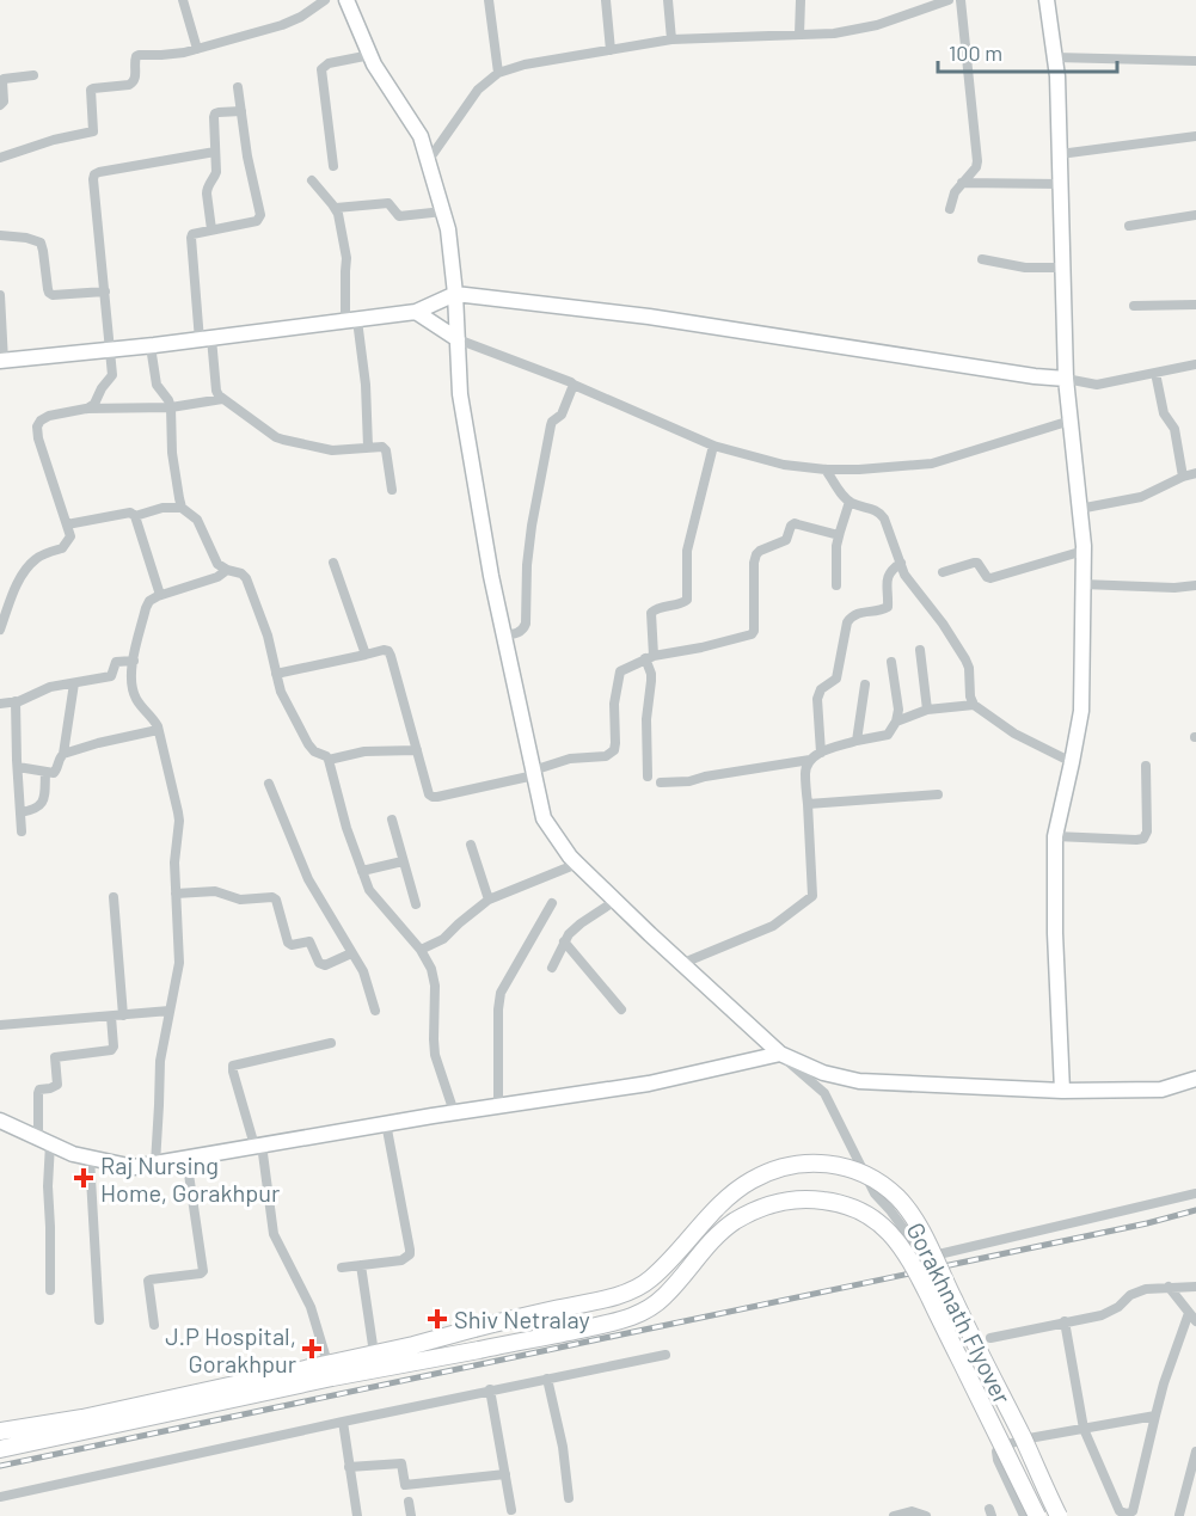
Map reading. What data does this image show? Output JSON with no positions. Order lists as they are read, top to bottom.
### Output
{
  "streets": {
    "main road": ["Gorakhnath Flyover"]
  },
  "places": {
    "health": ["Raj Nursing Home, Gorakhpur", "Shiv Netralay", "J.P Hospital, Gorakhpur"]
  },
  "scale_bar": "100 m"
}
